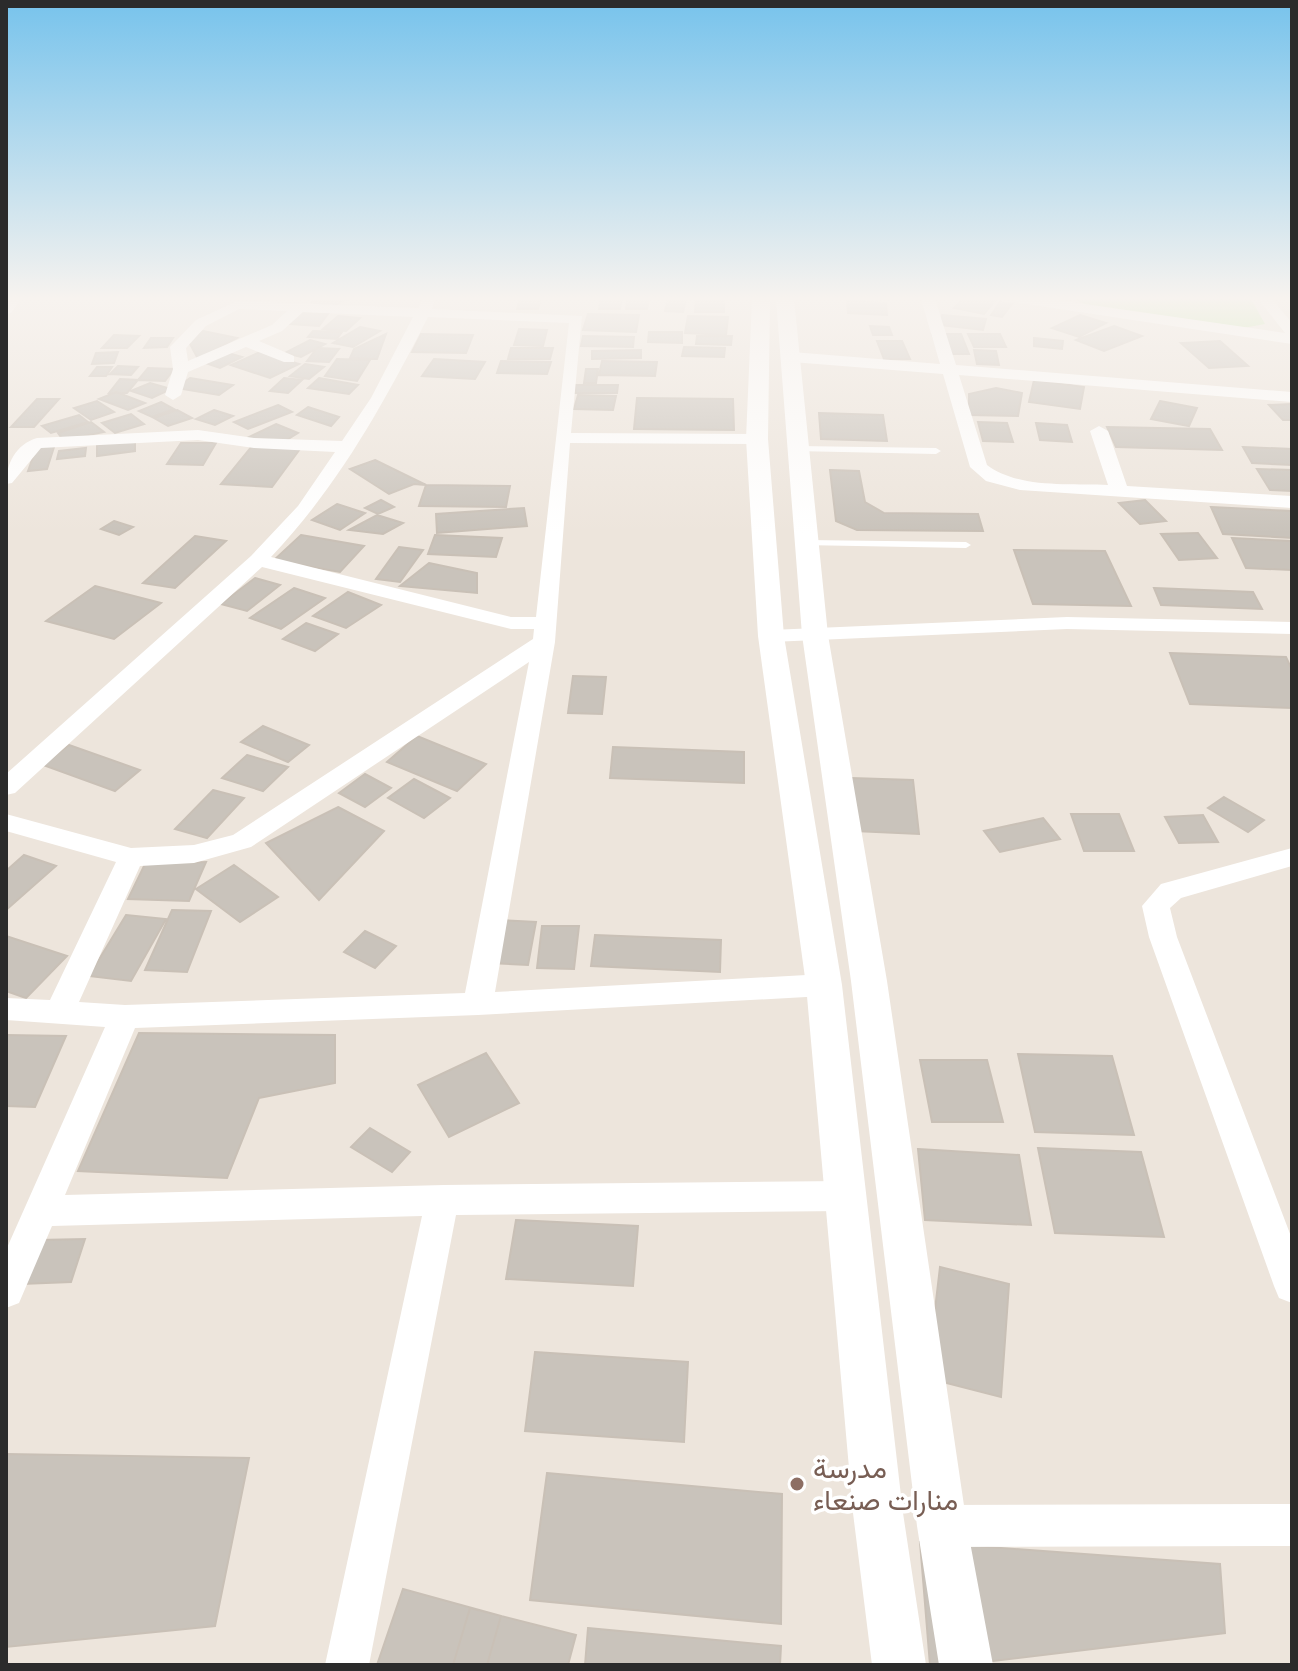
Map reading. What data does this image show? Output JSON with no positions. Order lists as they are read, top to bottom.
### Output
{
  "places": ["مدرسة منارات صنعاء"]
}
